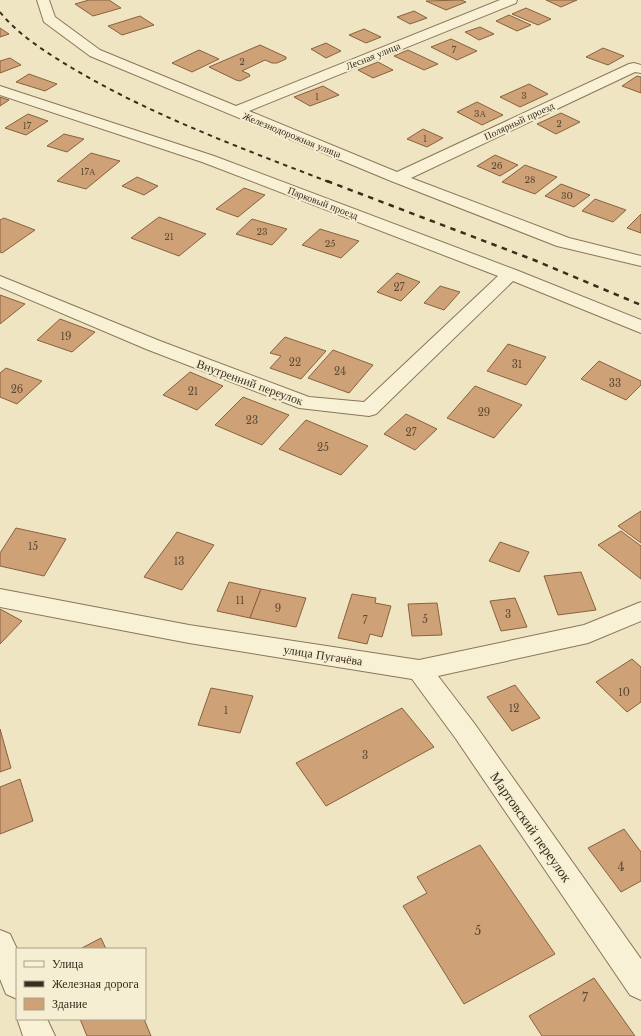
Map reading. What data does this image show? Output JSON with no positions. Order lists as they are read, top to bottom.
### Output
{
  "streets": {
    "street": [
      "Лесная улица",
      "Полярный проезд",
      "Железнодорожная улица",
      "Парковый проезд",
      "Внутренний переулок",
      "улица Пугачёва",
      "Мартовский переулок"
    ]
  },
  "crossings": [
    ["Лесная улица", "Железнодорожная улица"],
    ["Полярный проезд", "Железнодорожная улица"],
    ["Парковый проезд", "Внутренний переулок"],
    ["улица Пугачёва", "Мартовский переулок"]
  ],
  "house_numbers": [
    "7",
    "2",
    "3",
    "1",
    "3А",
    "2",
    "17",
    "1",
    "26",
    "17А",
    "28",
    "30",
    "23",
    "21",
    "25",
    "27",
    "19",
    "22",
    "31",
    "24",
    "33",
    "26",
    "21",
    "29",
    "23",
    "27",
    "25",
    "15",
    "13",
    "11",
    "9",
    "3",
    "5",
    "7",
    "10",
    "12",
    "1",
    "3",
    "4",
    "5",
    "7"
  ],
  "legend": ["Улица", "Железная дорога", "Здание"]
}
